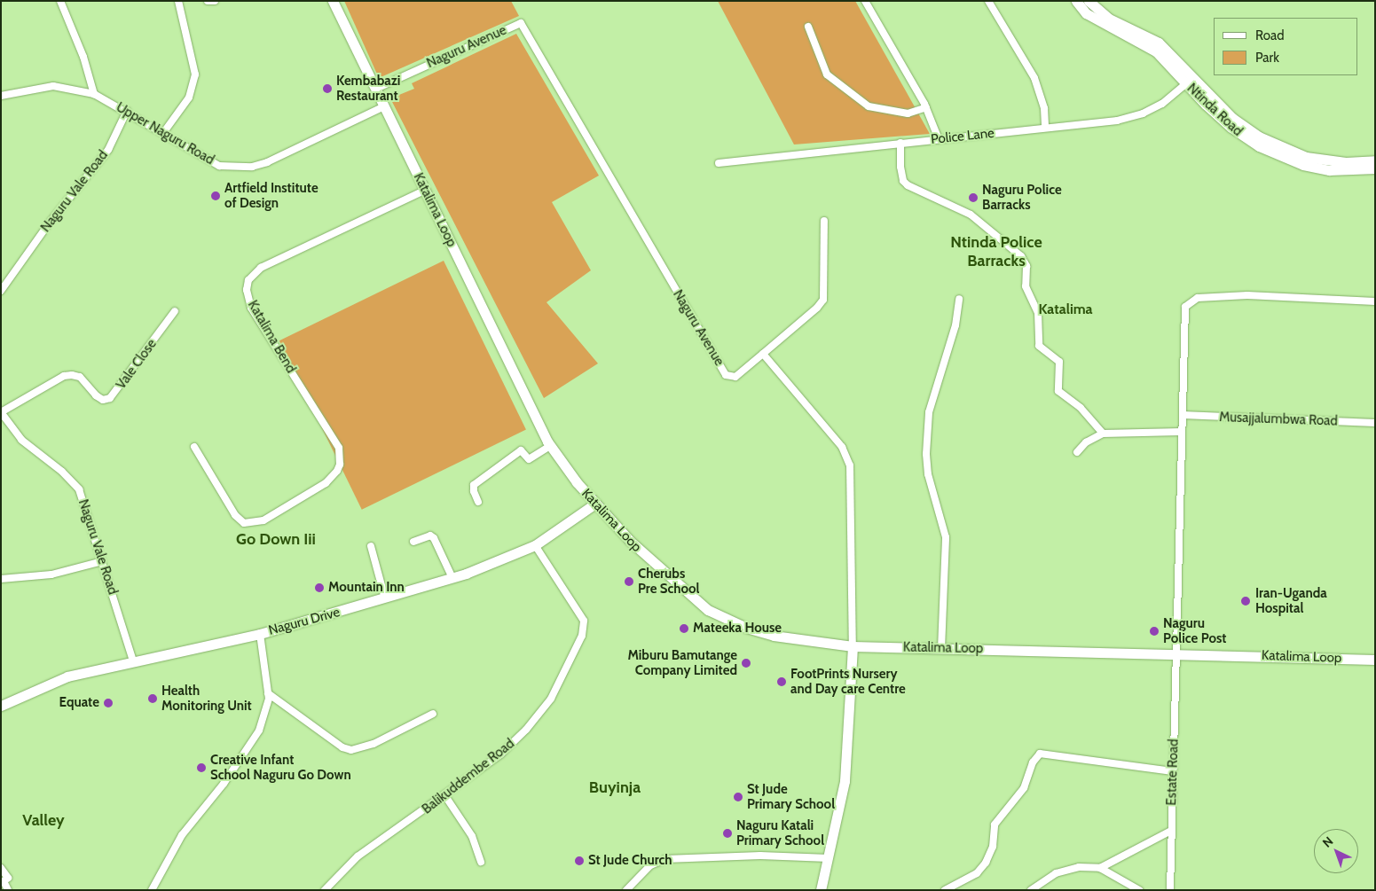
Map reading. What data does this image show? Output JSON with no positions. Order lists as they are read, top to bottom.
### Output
{
  "streets": {
    "street": [
      "Naguru Avenue",
      "Ntinda Road",
      "Upper Naguru Road",
      "Police Lane",
      "Naguru Vale Road",
      "Katalima Loop",
      "Katalima Bend",
      "Vale Close",
      "Musajjalumbwa Road",
      "Naguru Drive",
      "Estate Road",
      "Balikuddembe Road"
    ]
  },
  "crossings": [
    ["Naguru Avenue", "Katalima Loop"],
    ["Ntinda Road", "Police Lane"],
    ["Upper Naguru Road", "Naguru Vale Road"],
    ["Upper Naguru Road", "Katalima Loop"],
    ["Naguru Vale Road", "Vale Close"],
    ["Naguru Vale Road", "Naguru Drive"],
    ["Katalima Loop", "Katalima Bend"],
    ["Katalima Loop", "Naguru Drive"],
    ["Katalima Loop", "Estate Road"],
    ["Musajjalumbwa Road", "Estate Road"],
    ["Naguru Drive", "Balikuddembe Road"]
  ],
  "districts": [
    "Ntinda Police Barracks",
    "Katalima",
    "Go Down Iii",
    "Buyinja",
    "Valley"
  ],
  "places": [
    "Kembabazi Restaurant",
    "Artfield Institute of Design",
    "Naguru Police Barracks",
    "Cherubs Pre School",
    "Mountain Inn",
    "Iran-Uganda Hospital",
    "Mateeka House",
    "Naguru Police Post",
    "Miburu Bamutange Company Limited",
    "FootPrints Nursery and Day care Centre",
    "Health Monitoring Unit",
    "Equate",
    "Creative Infant School Naguru Go Down",
    "St Jude Primary School",
    "Naguru Katali Primary School",
    "St Jude Church"
  ],
  "legend": ["Road", "Park"],
  "north": "top left"
}
